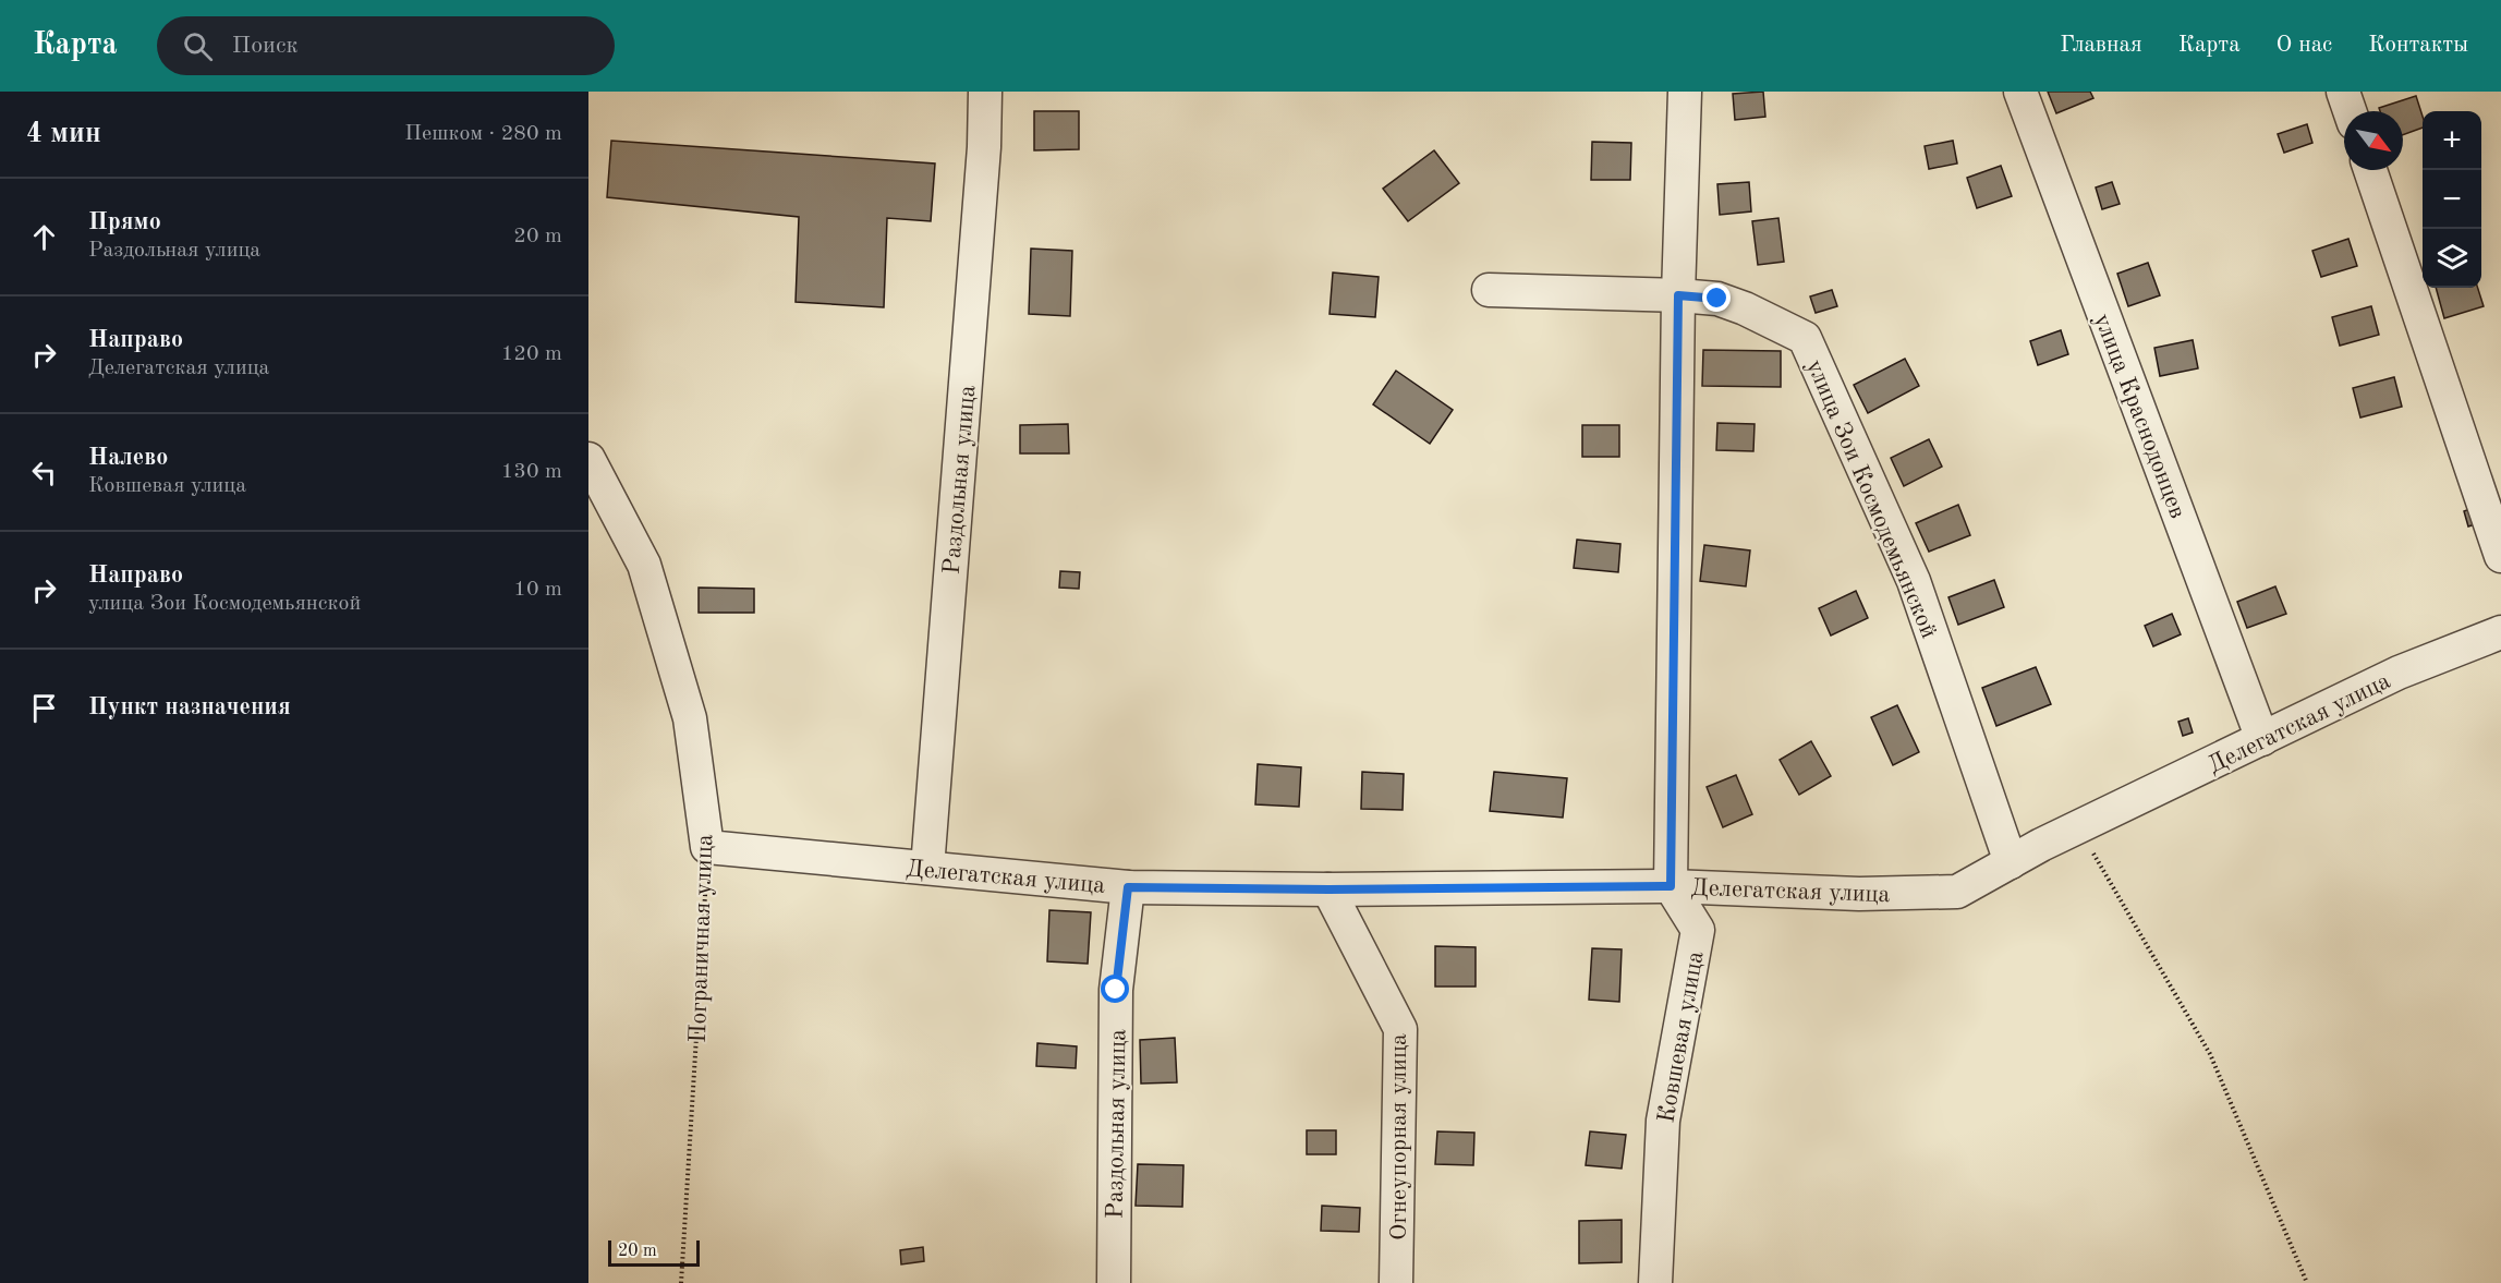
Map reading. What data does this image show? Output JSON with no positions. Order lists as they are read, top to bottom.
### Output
{
  "streets": {
    "street": [
      "улица Краснодонцев",
      "Раздольная улица",
      "улица Зои Космодемьянской",
      "Делегатская улица",
      "Пограничная улица",
      "Ковшевая улица",
      "Огнеупорная улица"
    ]
  },
  "crossings": [
    ["улица Краснодонцев", "Делегатская улица"],
    ["Раздольная улица", "Делегатская улица"],
    ["улица Зои Космодемьянской", "Делегатская улица"],
    ["Делегатская улица", "Пограничная улица"],
    ["Делегатская улица", "Ковшевая улица"],
    ["Делегатская улица", "Огнеупорная улица"]
  ],
  "scale_bar": "20 m",
  "north": "bottom right",
  "page": {
    "header": "Карта",
    "search": "Поиск",
    "nav": [
      "Главная",
      "Карта",
      "О нас",
      "Контакты"
    ],
    "heading": ["4 мин", "Пешком · 280 m"],
    "map_buttons": ["+", "−"],
    "list": [
      ["Прямо", "Раздольная улица", "20 m"],
      ["Направо", "Делегатская улица", "120 m"],
      ["Налево", "Ковшевая улица", "130 m"],
      ["Направо", "улица Зои Космодемьянской", "10 m"],
      "Пункт назначения"
    ],
    "scale": "20 m"
  }
}
